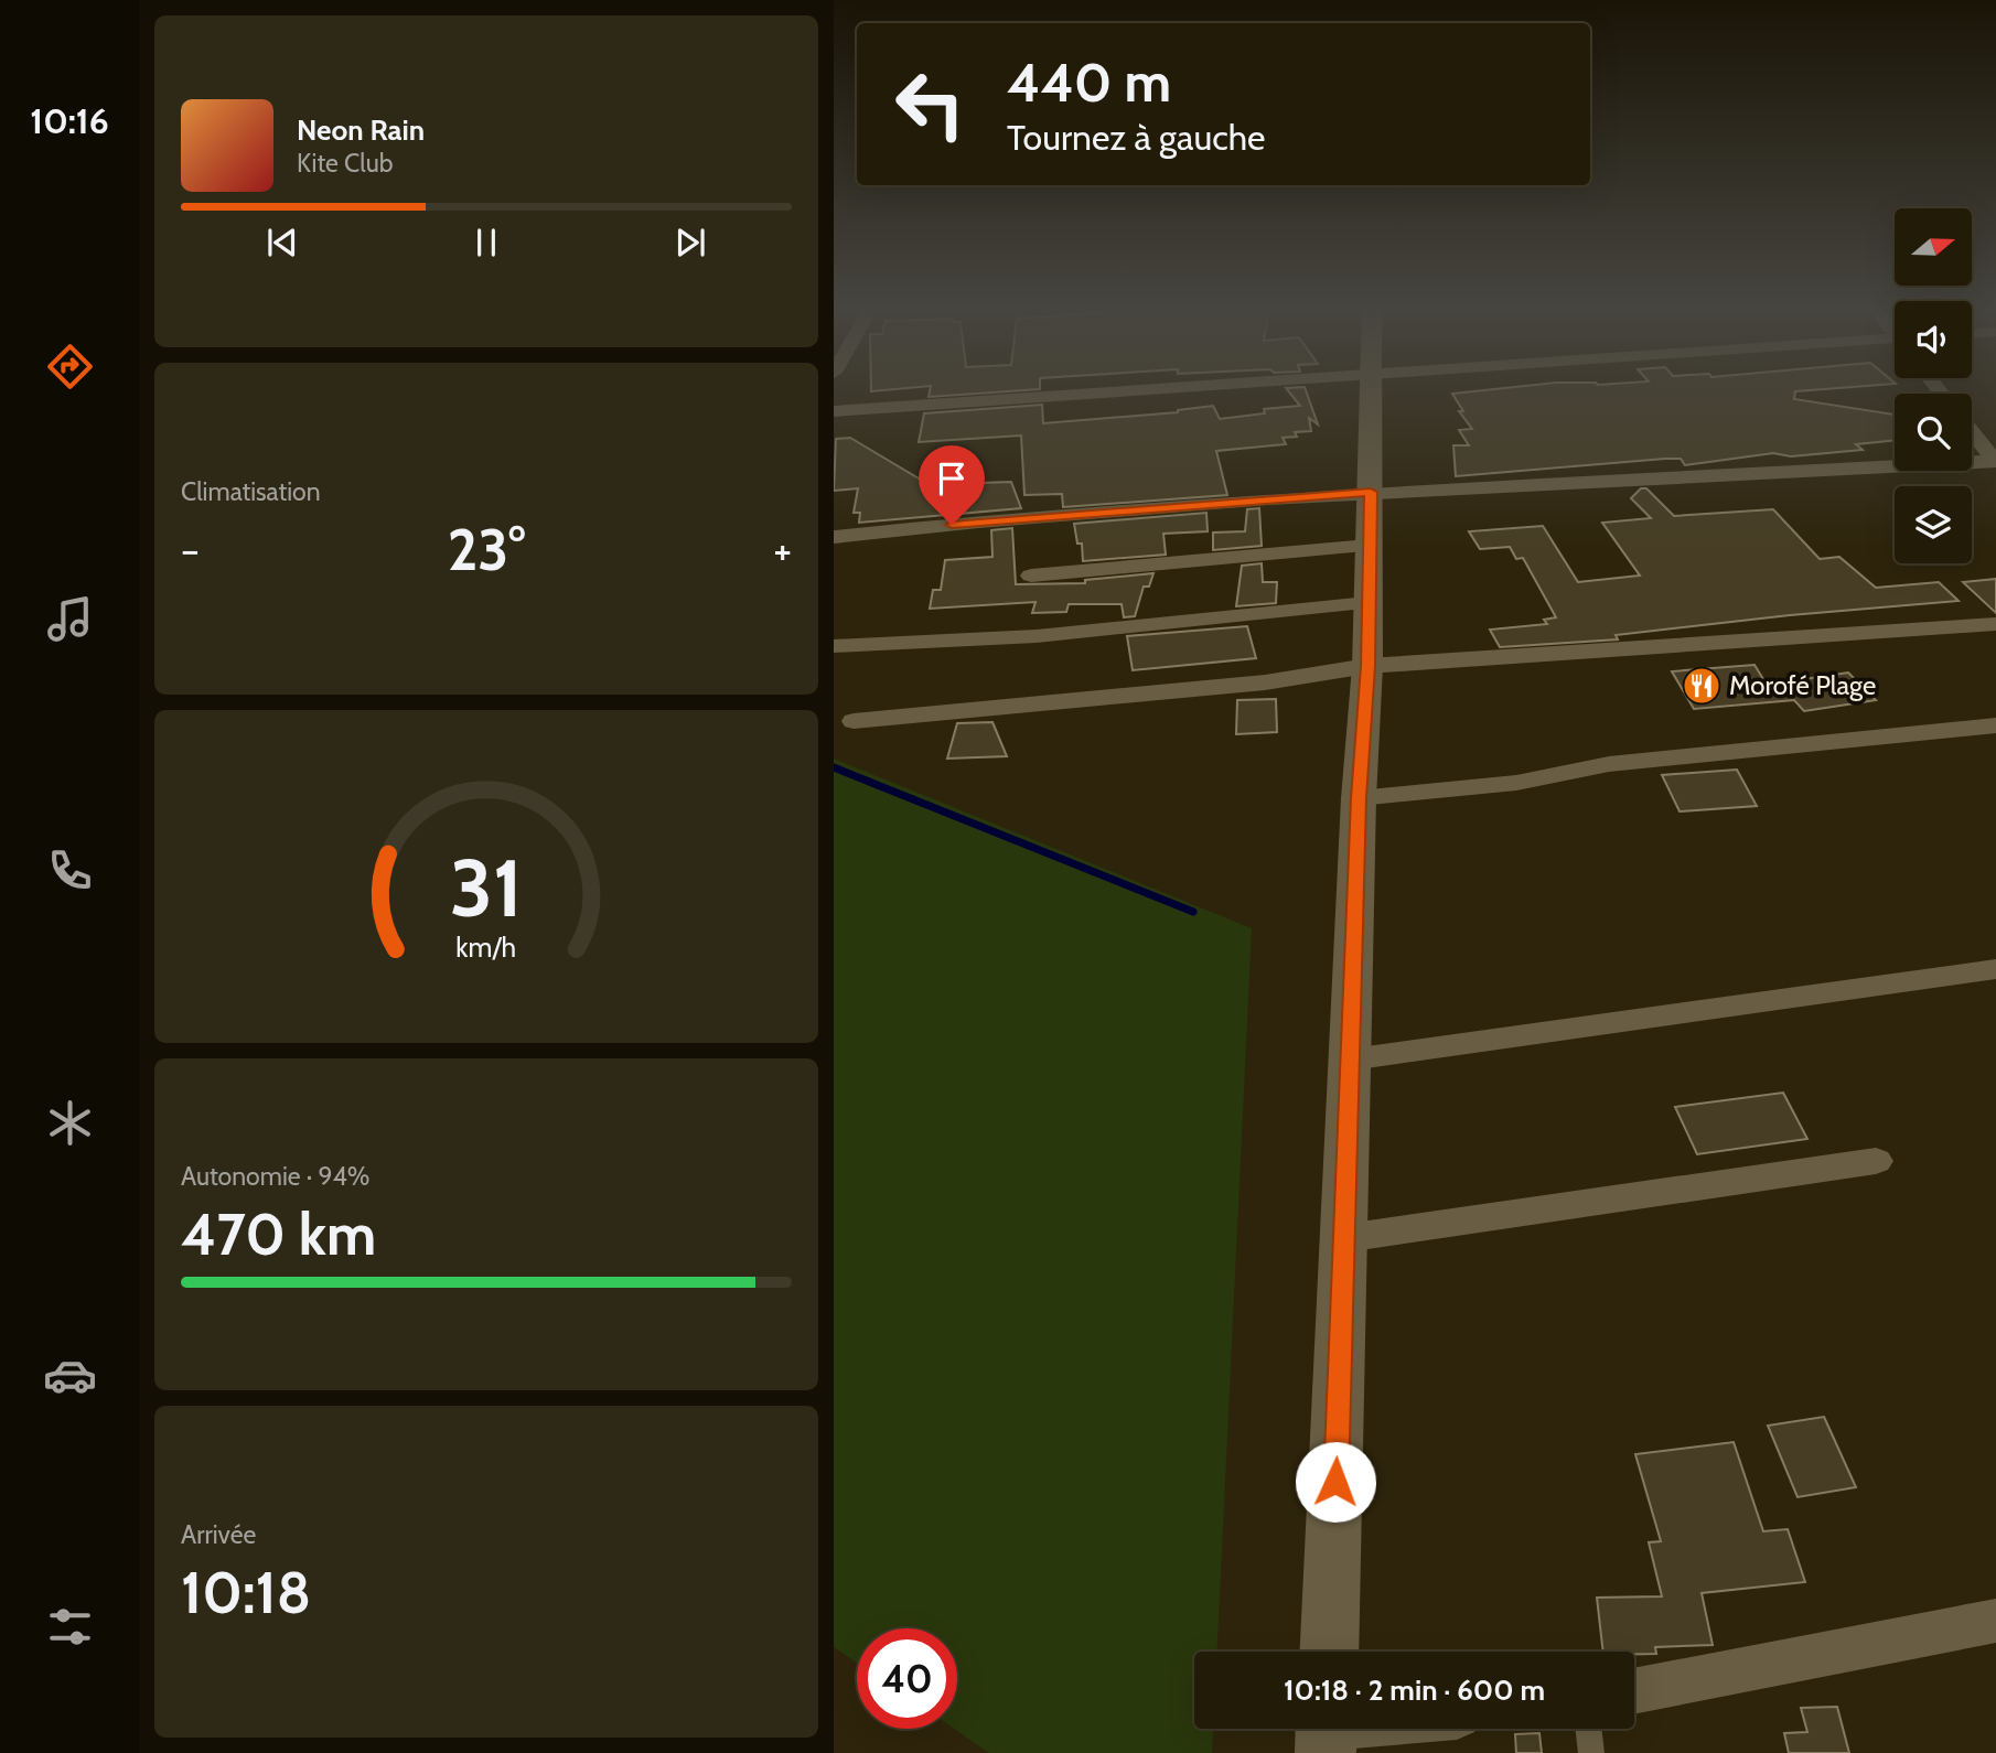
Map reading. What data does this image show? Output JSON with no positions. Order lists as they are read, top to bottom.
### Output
{
  "places": {
    "restaurant": ["Morofé Plage"]
  },
  "north": "right",
  "page": {
    "tabs": "10:16",
    "turn": ["440 m", "Tournez à gauche"],
    "song": ["Neon Rain", "Kite Club"],
    "tile": [
      "Climatisation",
      ["Autonomie · 94%", "470 km"],
      ["Arrivée", "10:18"]
    ],
    "heat": ["−", "23°", "+"],
    "limit": "40",
    "trip": "10:18 · 2 min · 600 m",
    "gauge": ["31", "km/h"]
  }
}
